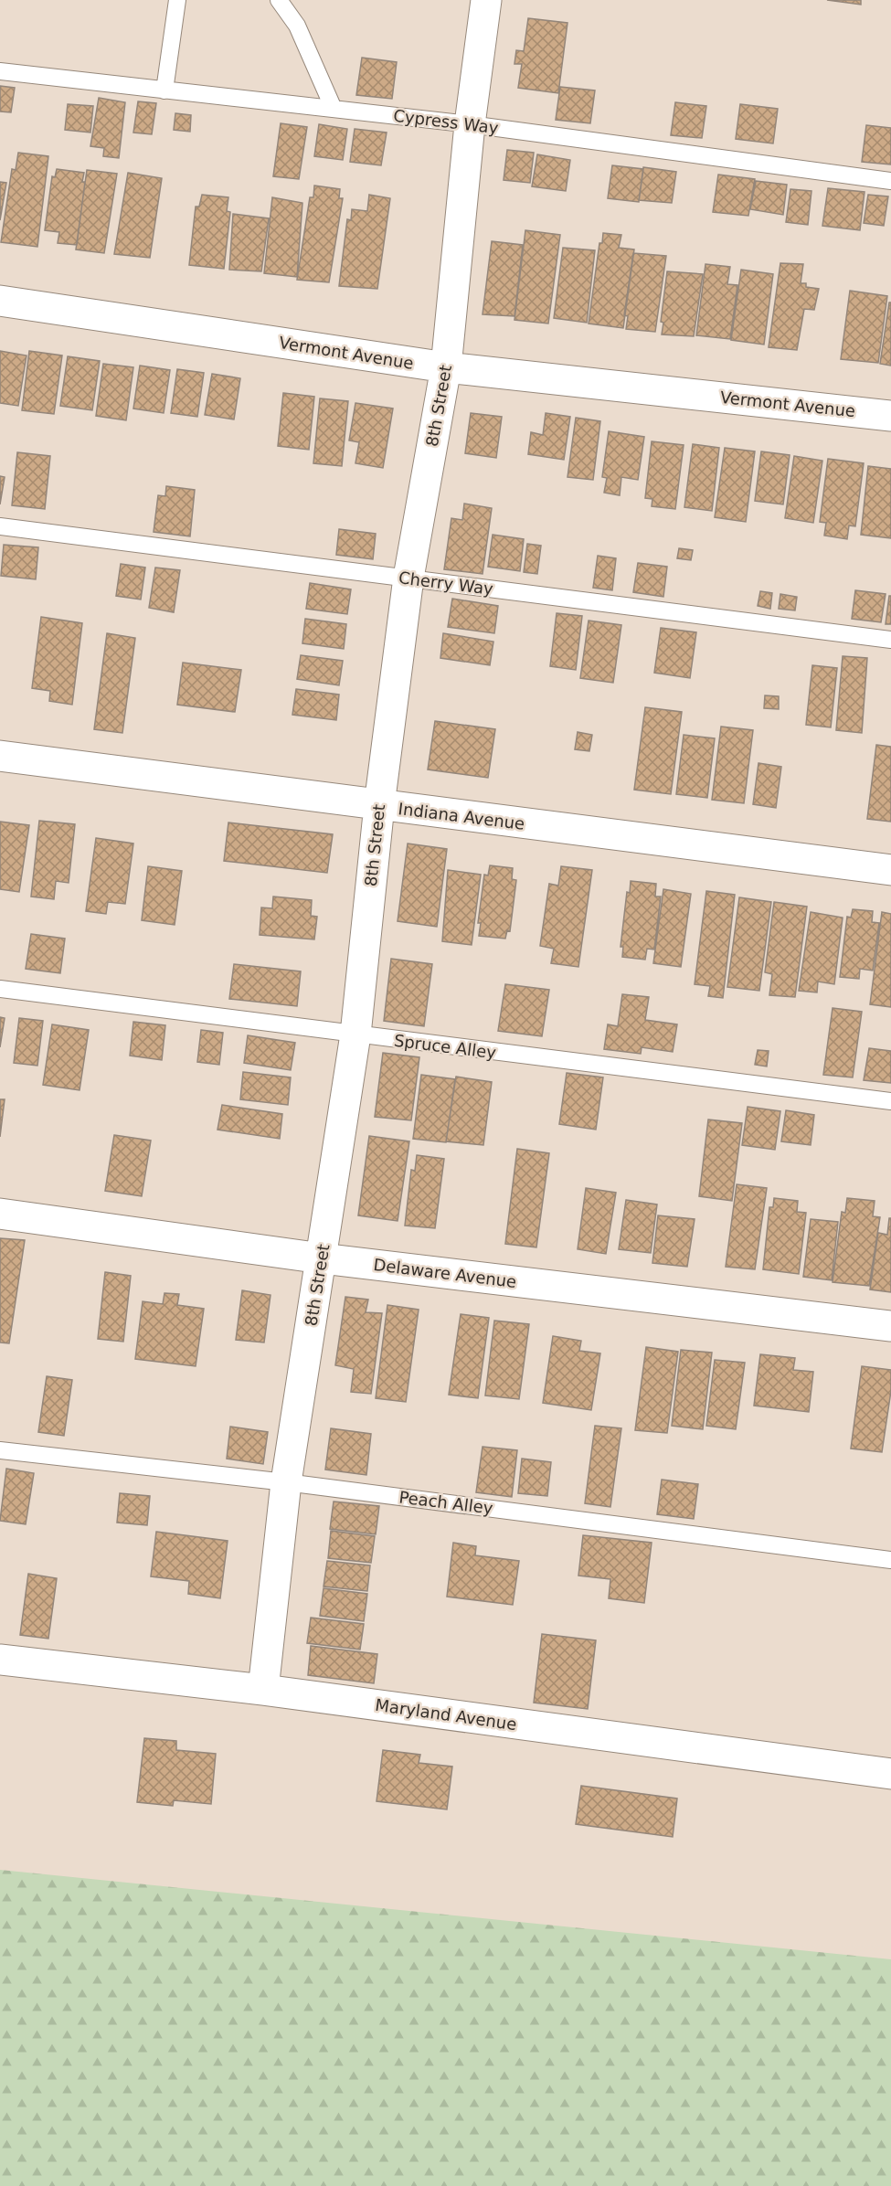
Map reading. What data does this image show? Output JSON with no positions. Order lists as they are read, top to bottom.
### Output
{
  "streets": {
    "street": [
      "Vermont Avenue",
      "8th Street",
      "Indiana Avenue",
      "Delaware Avenue",
      "Maryland Avenue"
    ],
    "lane": [
      "Cypress Way",
      "Cherry Way",
      "Spruce Alley",
      "Peach Alley"
    ]
  },
  "crossings": [
    ["Cypress Way", "8th Street"],
    ["Vermont Avenue", "8th Street"],
    ["8th Street", "Cherry Way"],
    ["8th Street", "Indiana Avenue"],
    ["8th Street", "Spruce Alley"],
    ["8th Street", "Delaware Avenue"],
    ["8th Street", "Peach Alley"],
    ["8th Street", "Maryland Avenue"]
  ]
}
